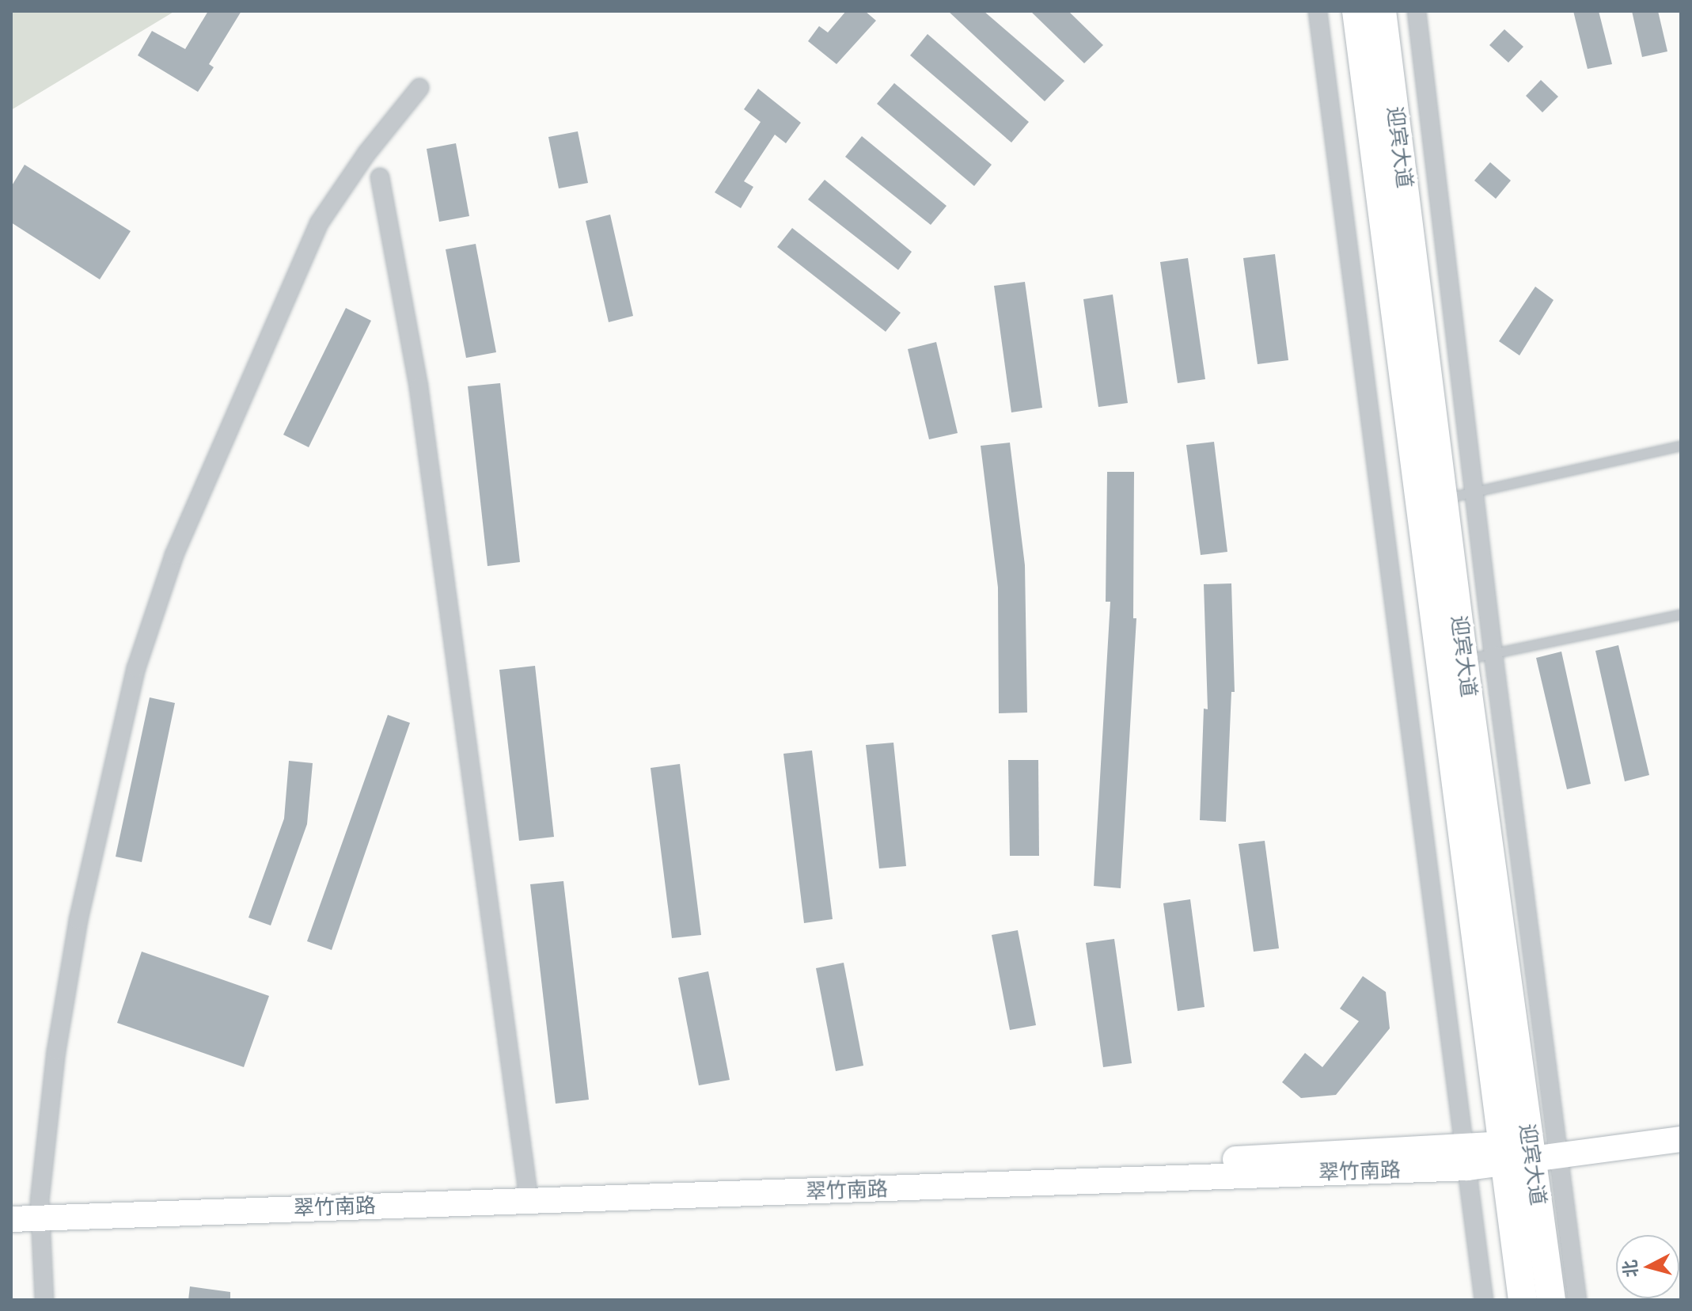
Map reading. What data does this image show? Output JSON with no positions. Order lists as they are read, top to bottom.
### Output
{
  "streets": {
    "main road": ["迎宾大道", "翠竹南路"]
  },
  "crossings": [
    ["迎宾大道", "翠竹南路"]
  ],
  "north": "left"
}
